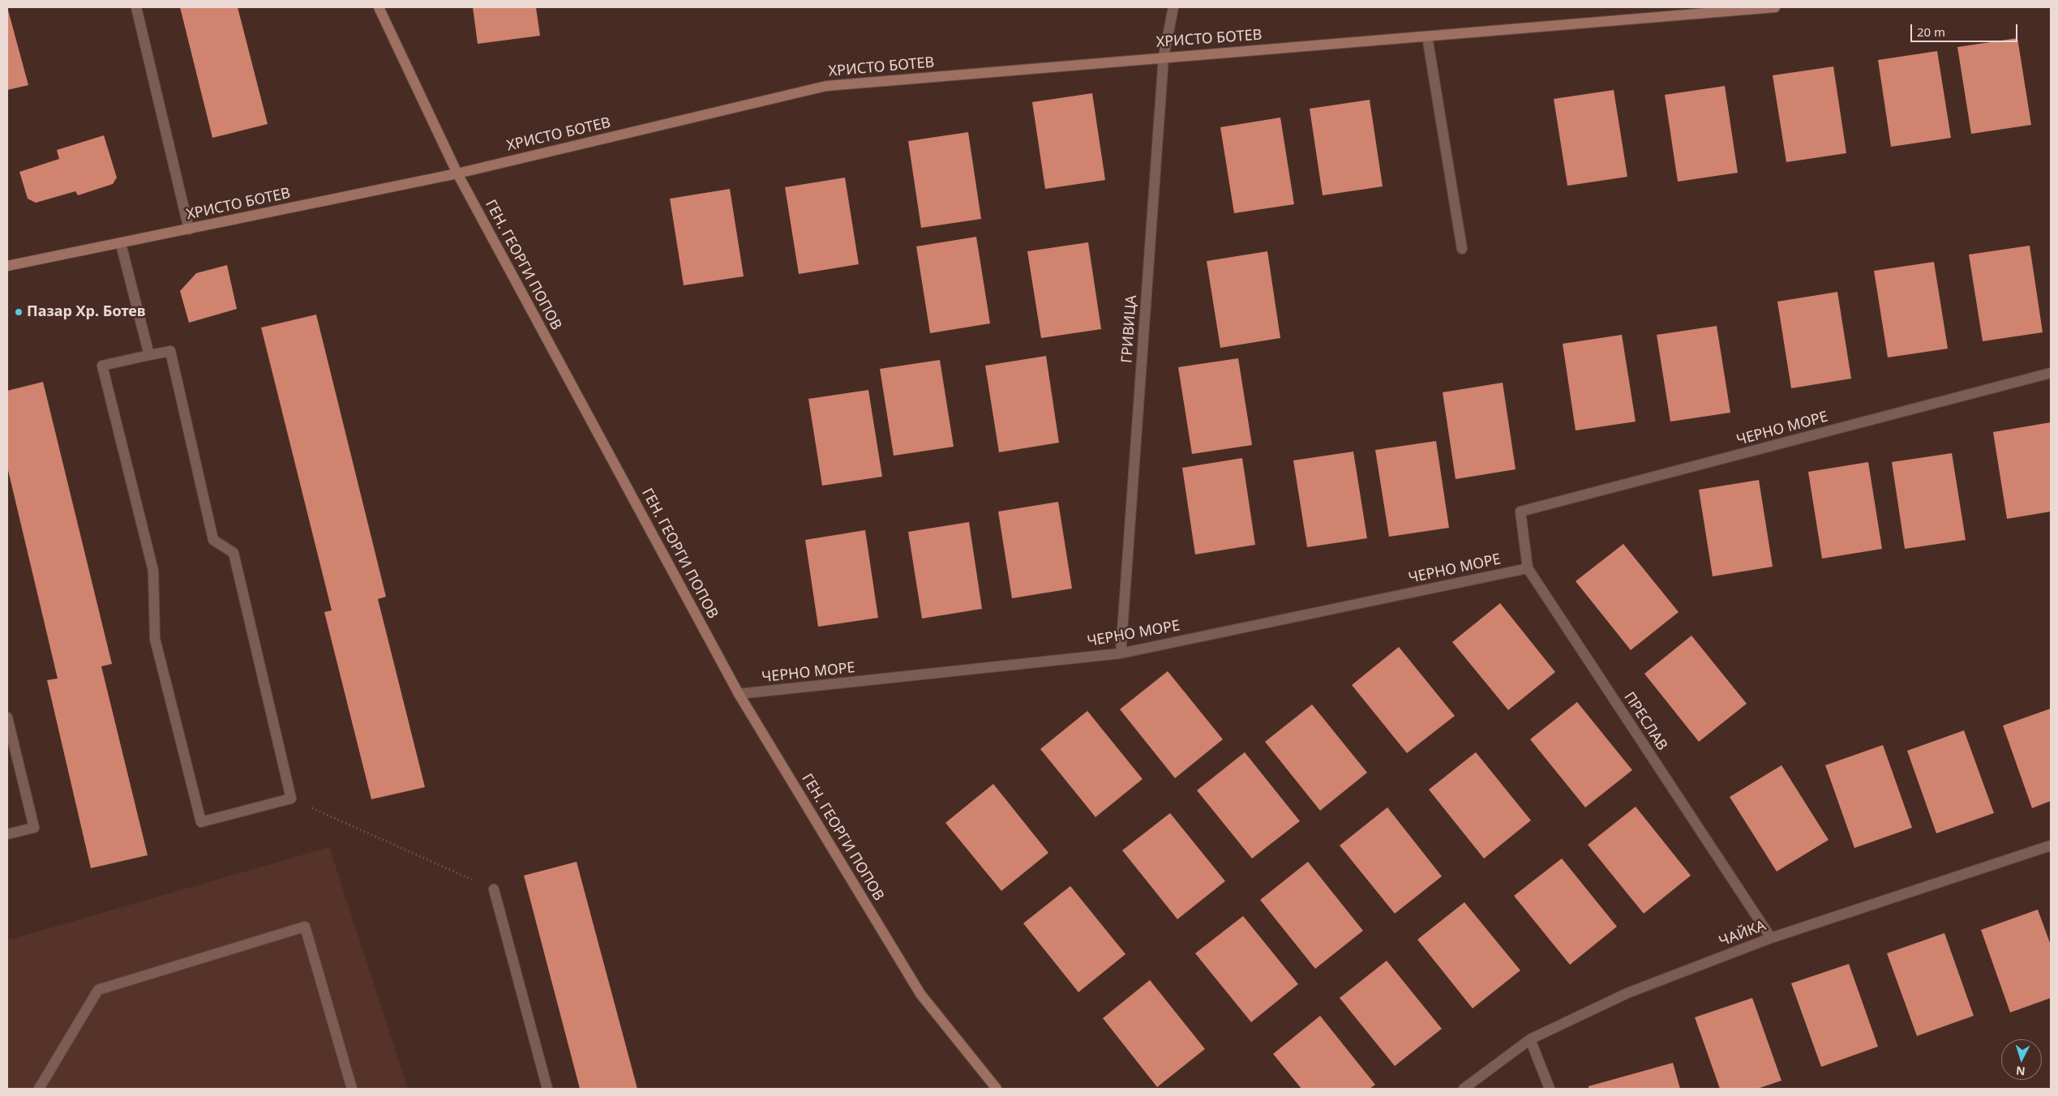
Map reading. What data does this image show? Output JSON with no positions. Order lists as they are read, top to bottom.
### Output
{
  "streets": {
    "street": [
      "ХРИСТО БОТЕВ",
      "ГЕН. ГЕОРГИ ПОПОВ",
      "ГРИВИЦА",
      "ЧЕРНО МОРЕ",
      "ПРЕСЛАВ",
      "ЧАЙКА"
    ]
  },
  "crossings": [
    ["ХРИСТО БОТЕВ", "ГЕН. ГЕОРГИ ПОПОВ"],
    ["ХРИСТО БОТЕВ", "ГРИВИЦА"],
    ["ГЕН. ГЕОРГИ ПОПОВ", "ЧЕРНО МОРЕ"],
    ["ГРИВИЦА", "ЧЕРНО МОРЕ"],
    ["ЧЕРНО МОРЕ", "ПРЕСЛАВ"],
    ["ПРЕСЛАВ", "ЧАЙКА"]
  ],
  "places": ["Пазар Хр. Ботев"],
  "scale_bar": "20 m",
  "north": "bottom"
}
